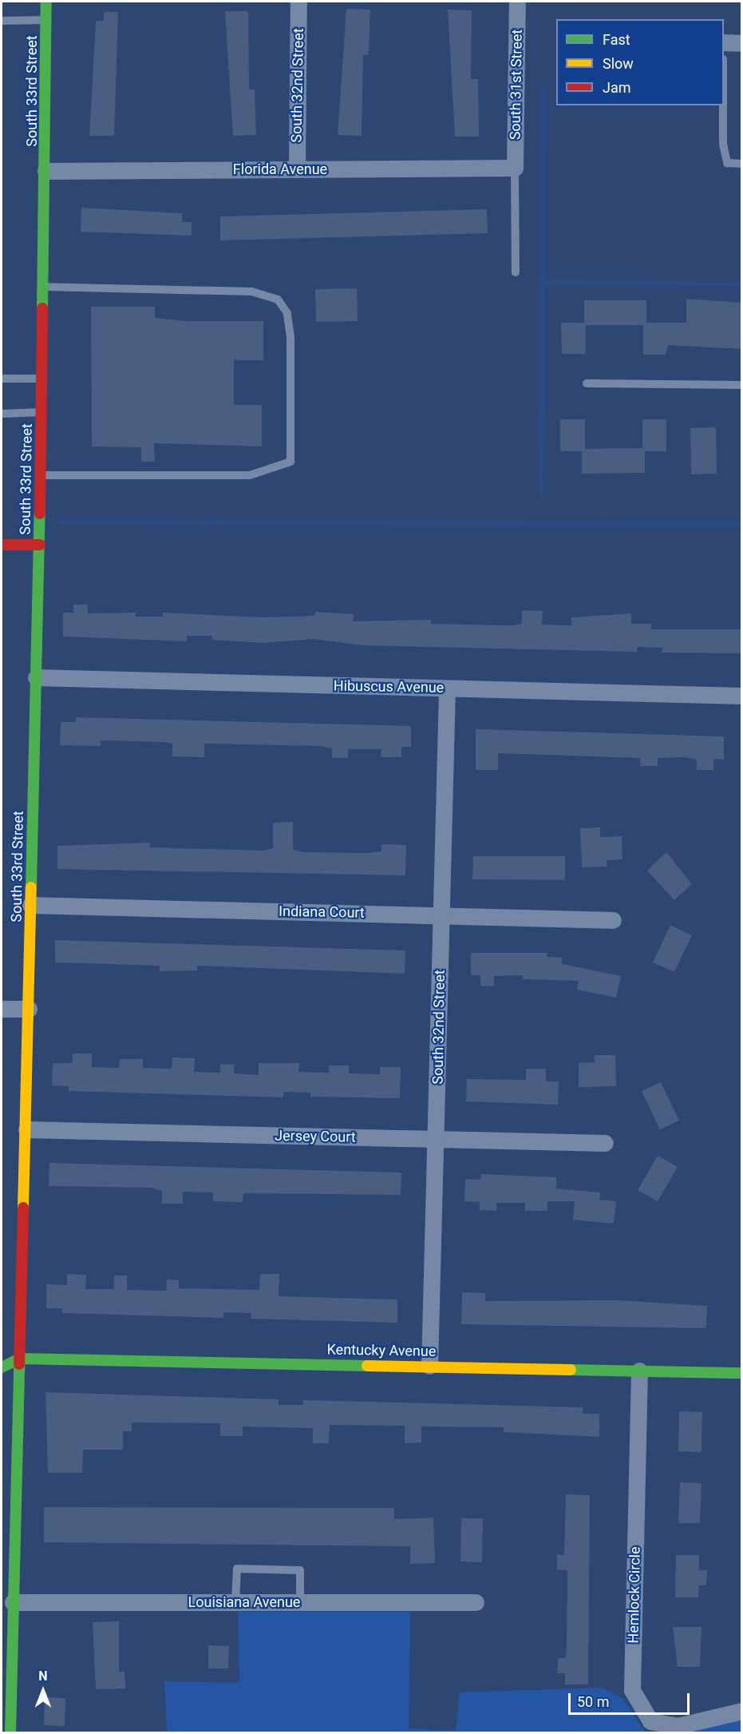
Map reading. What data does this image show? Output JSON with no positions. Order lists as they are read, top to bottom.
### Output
{
  "streets": {
    "street": [
      "South 31st Street",
      "South 32nd Street",
      "South 33rd Street",
      "Florida Avenue",
      "Hibuscus Avenue",
      "Indiana Court",
      "Jersey Court",
      "Kentucky Avenue",
      "Hemlock Circle",
      "Louisiana Avenue"
    ]
  },
  "crossings": [
    ["South 31st Street", "Florida Avenue"],
    ["South 32nd Street", "Florida Avenue"],
    ["South 32nd Street", "Hibuscus Avenue"],
    ["South 32nd Street", "Indiana Court"],
    ["South 32nd Street", "Jersey Court"],
    ["South 32nd Street", "Kentucky Avenue"],
    ["South 33rd Street", "Florida Avenue"],
    ["South 33rd Street", "Hibuscus Avenue"],
    ["South 33rd Street", "Indiana Court"],
    ["South 33rd Street", "Jersey Court"],
    ["South 33rd Street", "Kentucky Avenue"],
    ["South 33rd Street", "Louisiana Avenue"],
    ["Kentucky Avenue", "Hemlock Circle"]
  ],
  "legend": ["Fast", "Slow", "Jam"],
  "scale_bar": "50 m",
  "north": "top"
}
